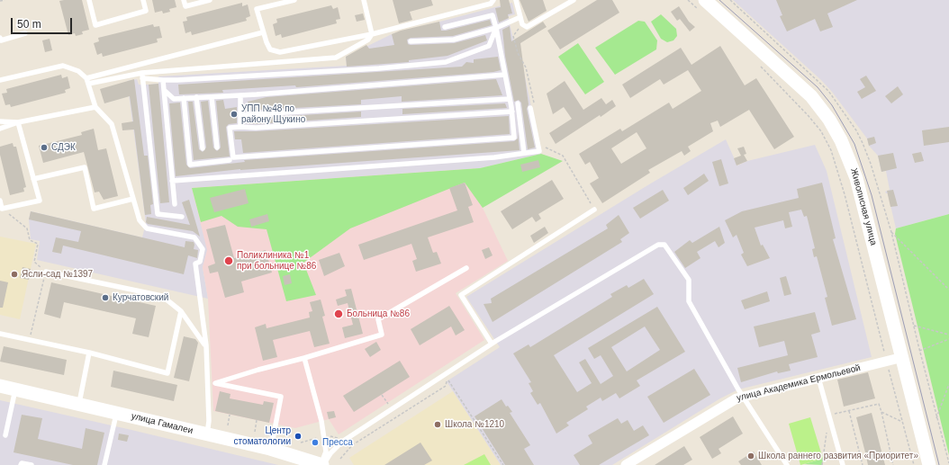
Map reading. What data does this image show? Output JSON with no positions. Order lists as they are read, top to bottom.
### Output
{
  "streets": {
    "street": ["Живописная улица", "улица Академика Ермольевой", "улица Гамалеи"]
  },
  "crossings": [
    ["Живописная улица", "улица Академика Ермольевой"]
  ],
  "places": [
    "УПП №48 по району Щукино",
    "СДЭК",
    "Поликлиника №1 при больнице №86",
    "Ясли-сад №1397",
    "Курчатовский",
    "Больница №86",
    "Школа №1210",
    "Центр стоматологии",
    "Пресса",
    "Школа раннего развития «Приоритет»"
  ],
  "scale_bar": "50 m"
}
